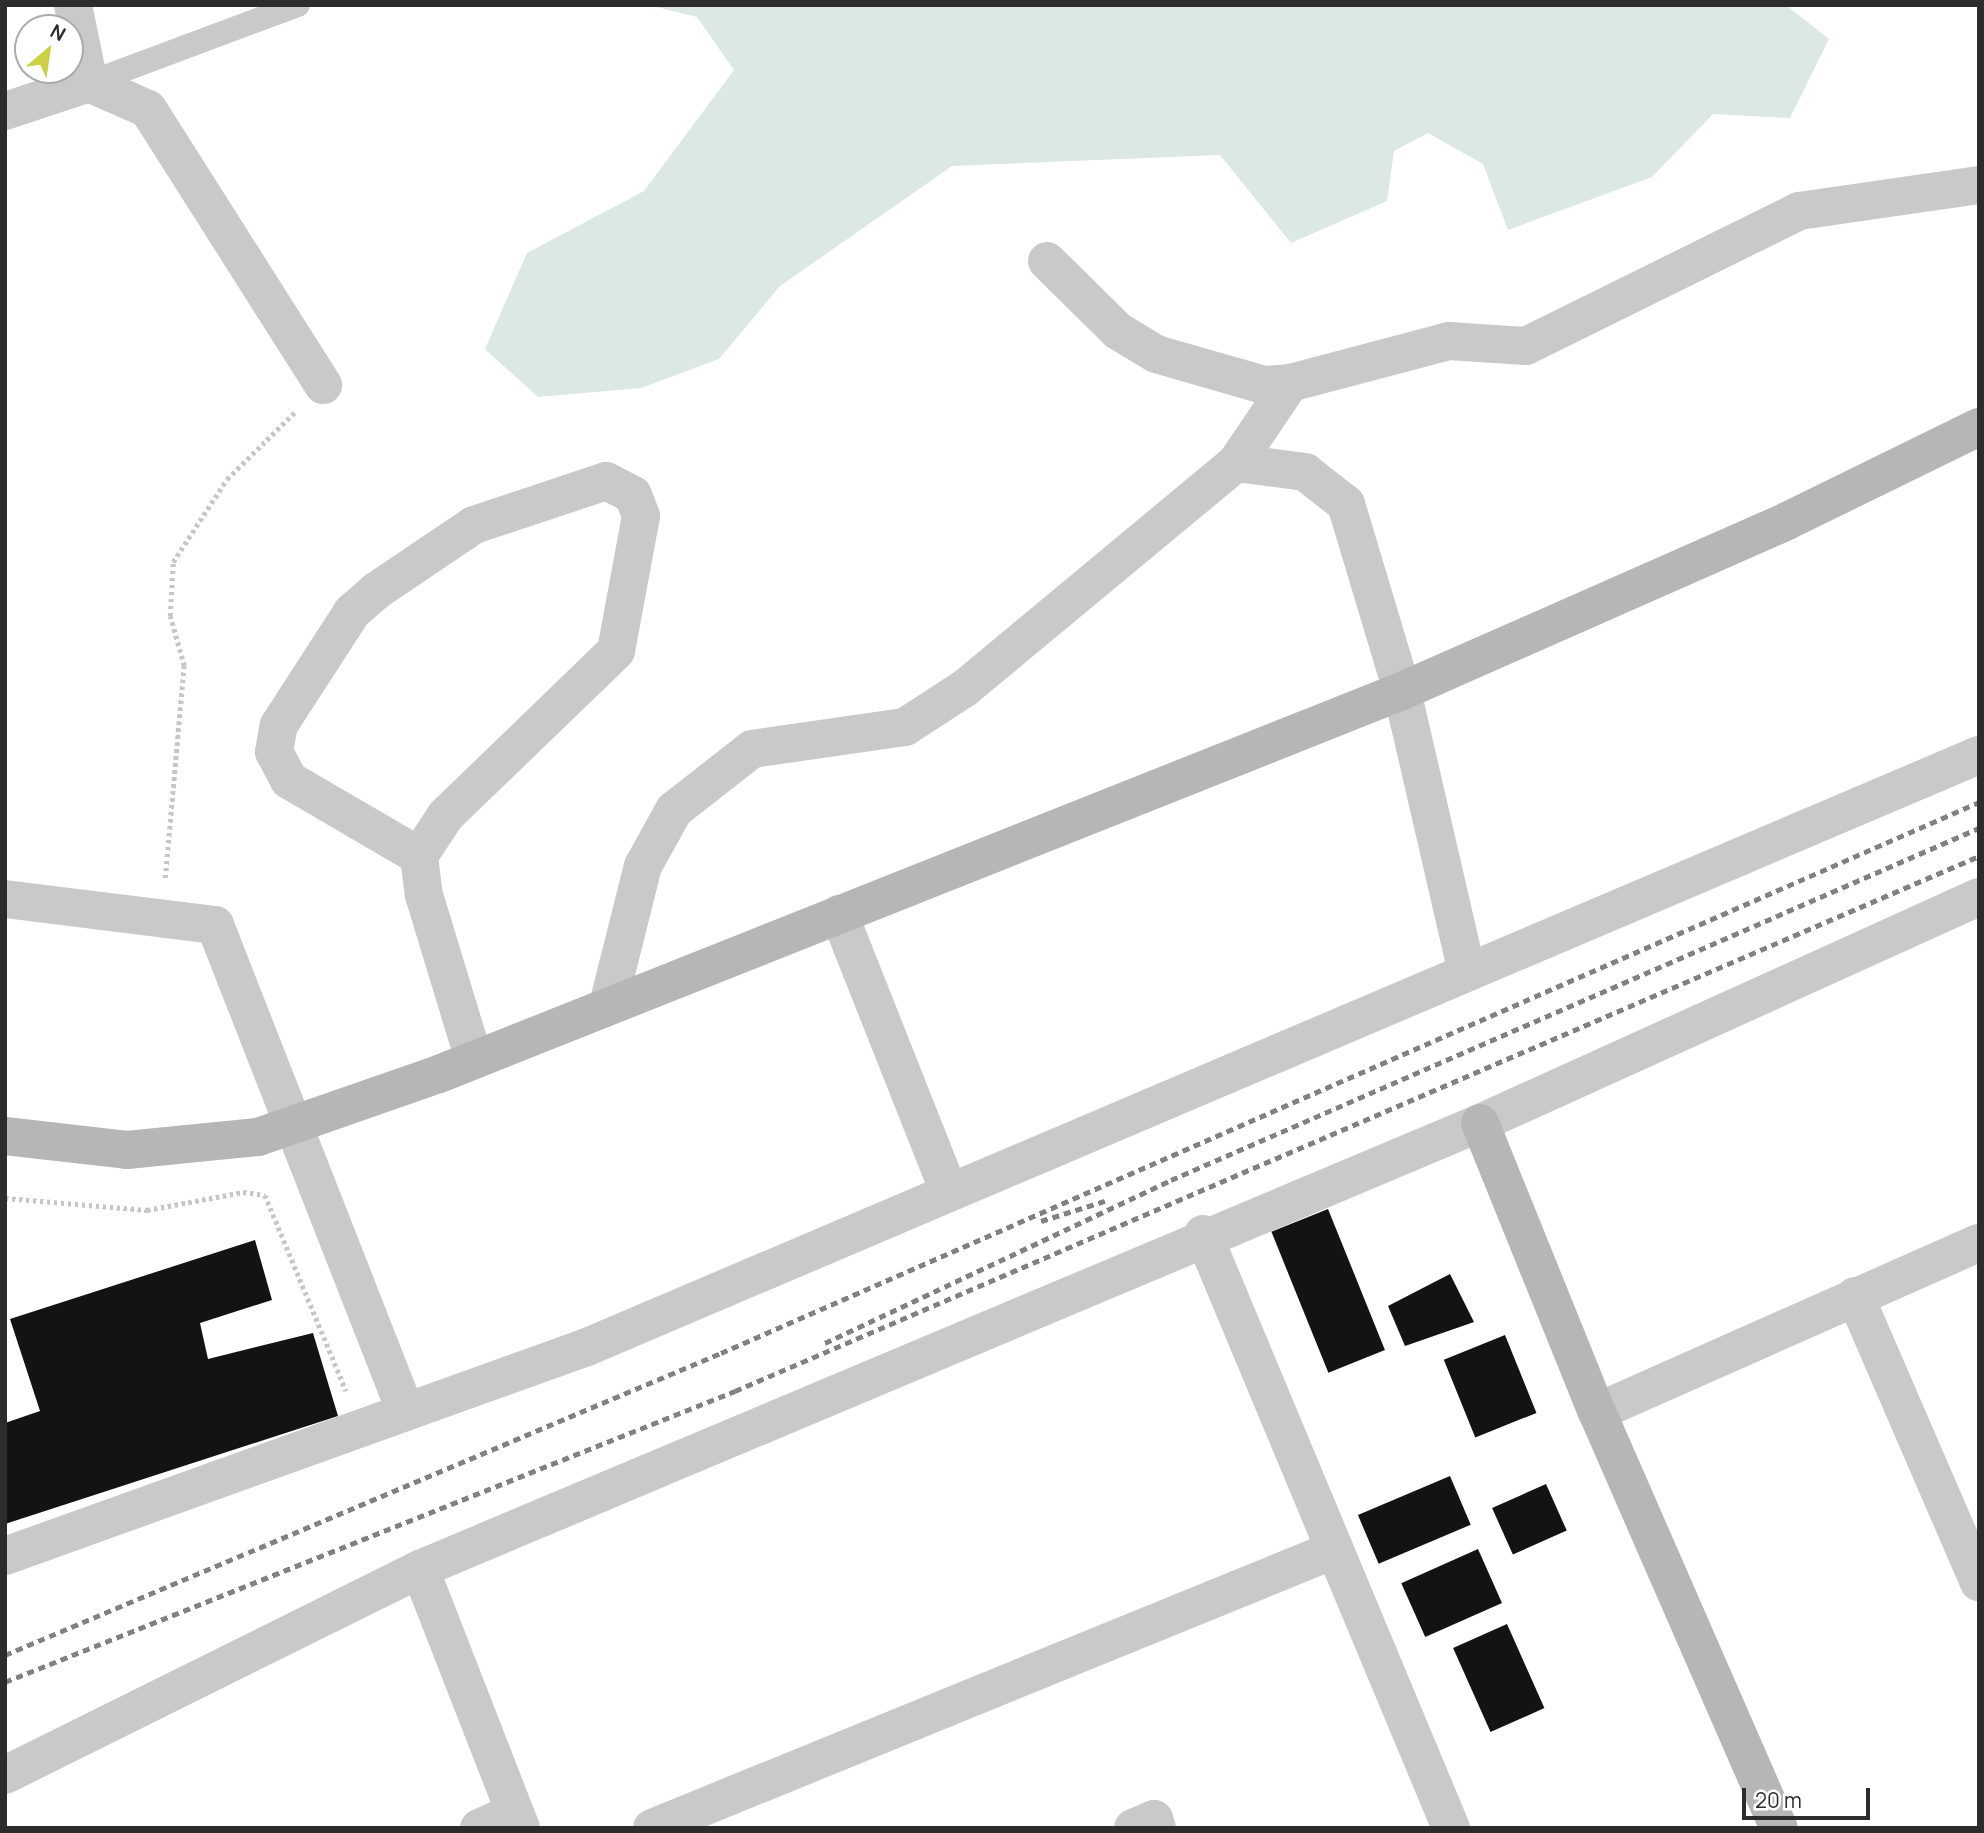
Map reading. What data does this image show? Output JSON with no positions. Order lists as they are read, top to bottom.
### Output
{
  "scale_bar": "20 m",
  "north": "top right"
}
